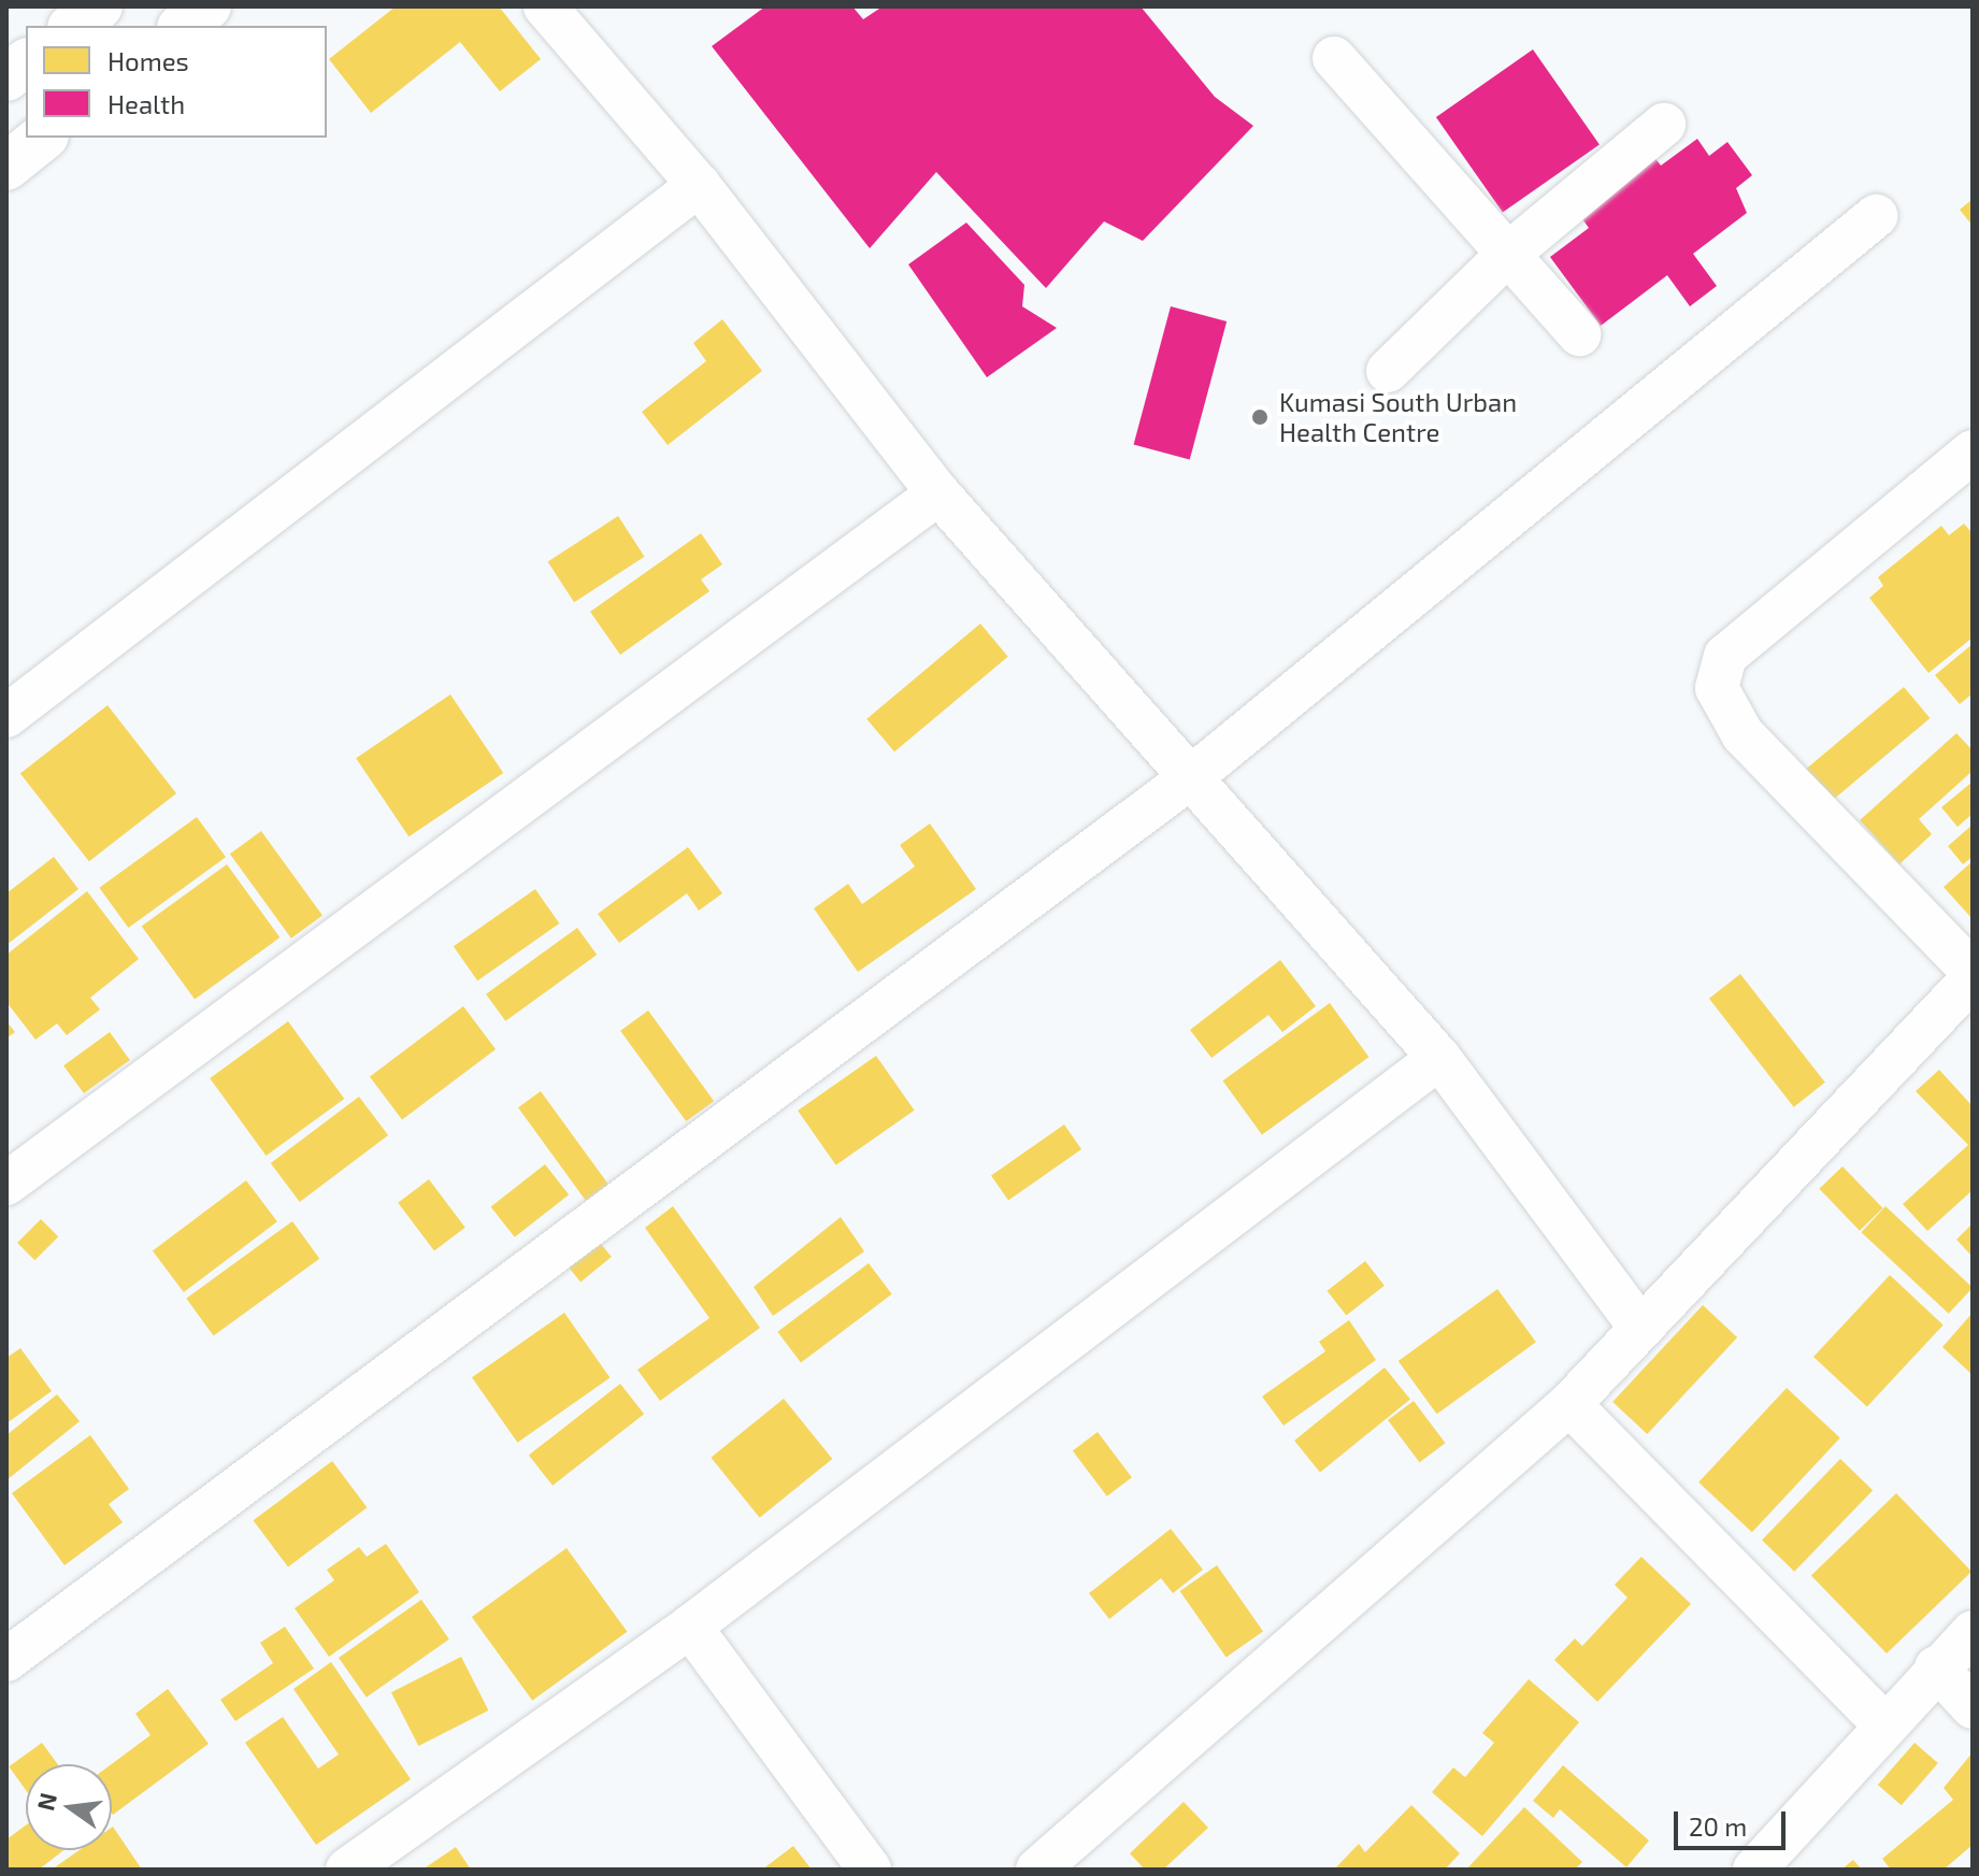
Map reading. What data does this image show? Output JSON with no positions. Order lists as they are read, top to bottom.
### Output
{
  "places": ["Kumasi South Urban Health Centre"],
  "legend": ["Homes", "Health"],
  "scale_bar": "20 m",
  "north": "left"
}
